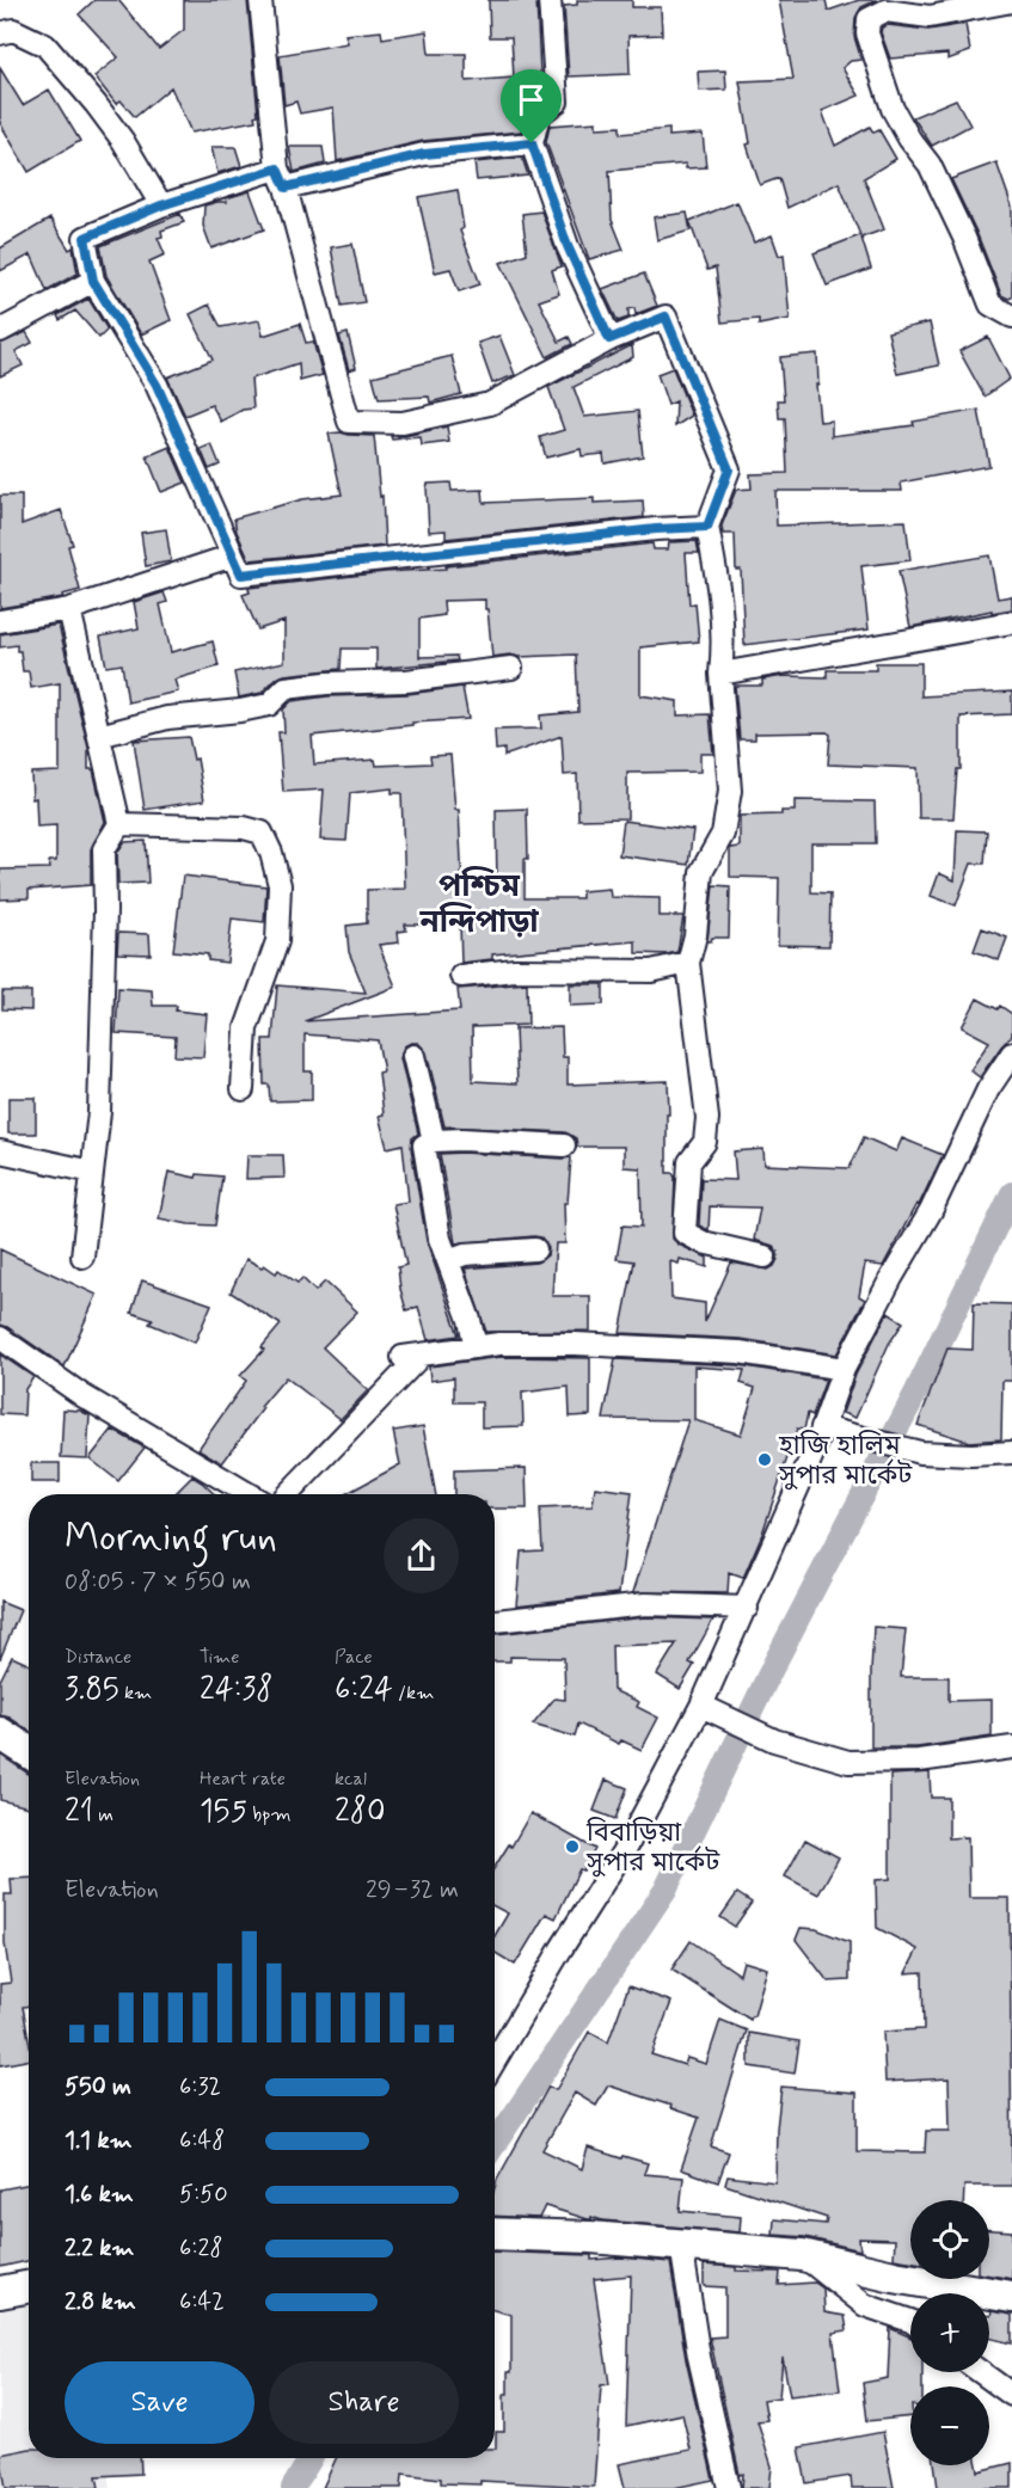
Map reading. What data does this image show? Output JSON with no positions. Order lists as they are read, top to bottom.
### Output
{
  "districts": ["পশ্চিম নন্দিপাড়া"],
  "places": ["হাজি হালিম সুপার মার্কেট", "বিবাড়িয়া সুপার মার্কেট"],
  "page": {
    "heading": ["Morning run", "08:05 · 7 × 550 m"],
    "stats": [
      ["Distance", "3.85 km"],
      ["Time", "24:38"],
      ["Pace", "6:24 /km"],
      ["Elevation", "21 m"],
      ["Heart rate", "155 bpm"],
      ["kcal", "280"]
    ],
    "chart": ["Elevation", "29–32 m"],
    "list": [
      {
        "name": "550 m",
        "note": "6:32"
      },
      {
        "name": "1.1 km",
        "note": "6:48"
      },
      {
        "name": "1.6 km",
        "note": "5:50"
      },
      {
        "name": "2.2 km",
        "note": "6:28"
      },
      {
        "name": "2.8 km",
        "note": "6:42"
      }
    ],
    "map_buttons": ["+", "−"],
    "buttons": ["Save", "Share"]
  }
}
